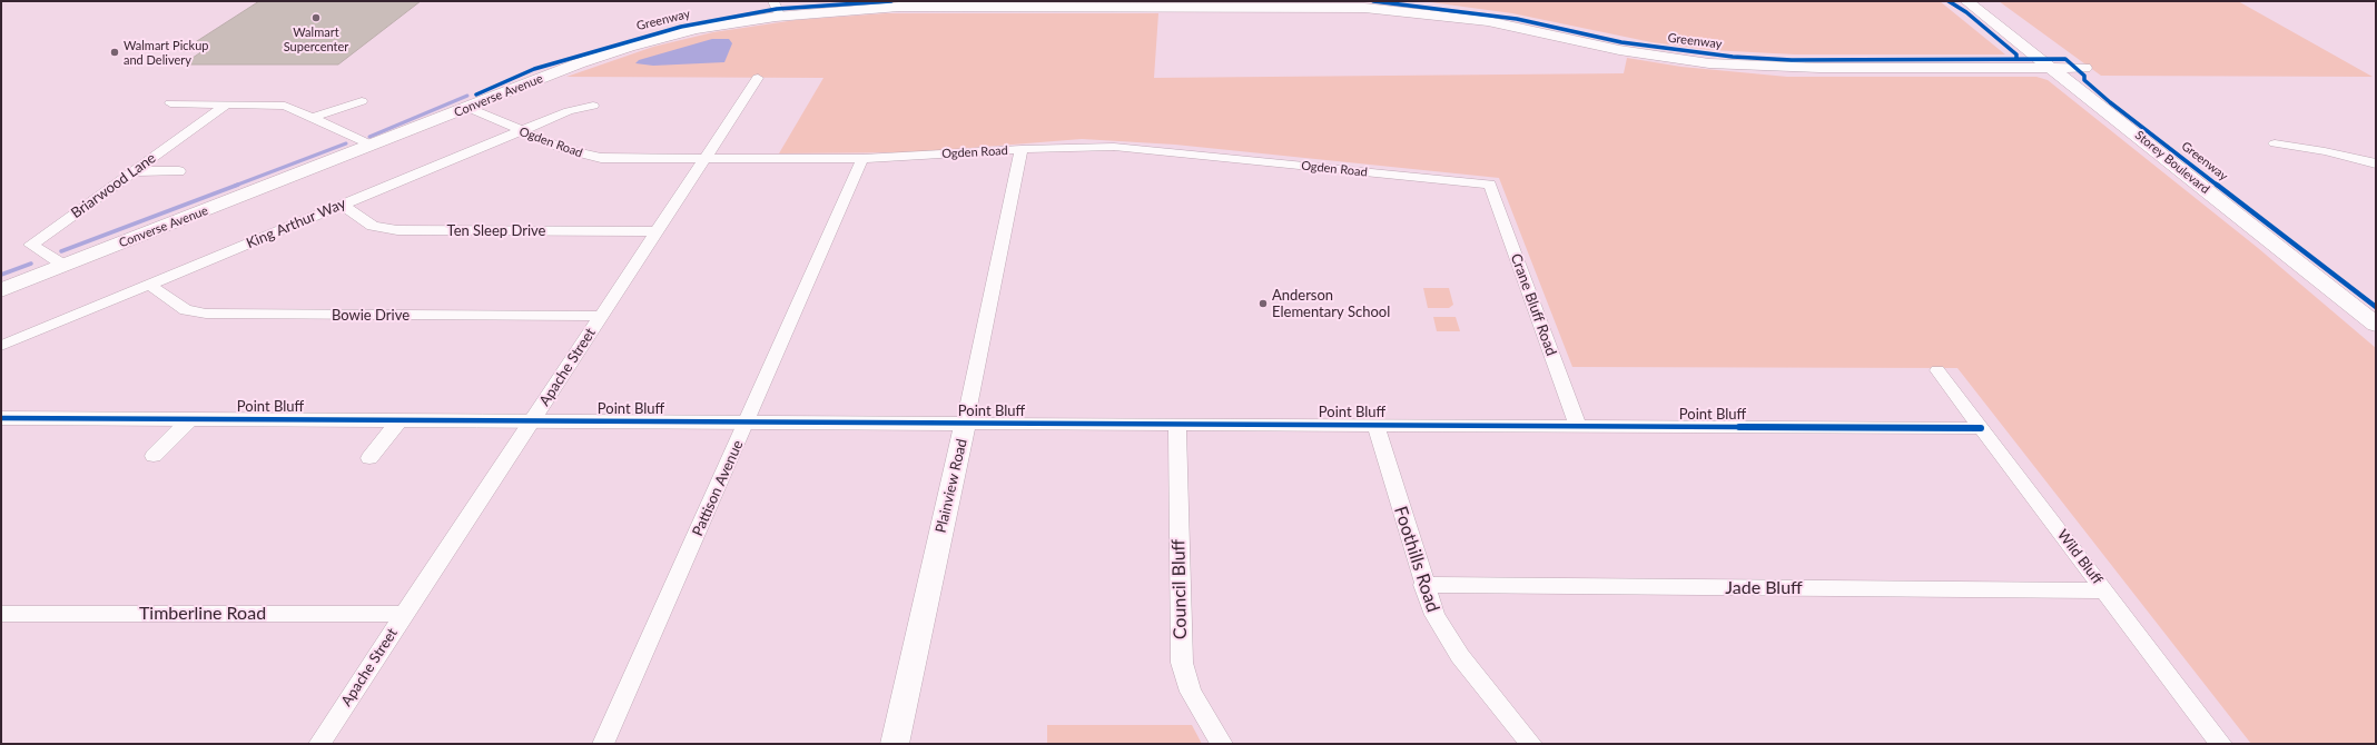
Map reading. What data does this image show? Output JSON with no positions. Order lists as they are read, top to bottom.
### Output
{
  "streets": {
    "main road": ["Converse Avenue", "Storey Boulevard"],
    "street": [
      "Ogden Road",
      "Briarwood Lane",
      "King Arthur Way",
      "Ten Sleep Drive",
      "Crane Bluff Road",
      "Bowie Drive",
      "Apache Street",
      "Point Bluff",
      "Plainview Road",
      "Pattison Avenue",
      "Wild Bluff",
      "Foothills Road",
      "Jade Bluff",
      "Council Bluff",
      "Timberline Road"
    ],
    "cycle path": ["Greenway"]
  },
  "crossings": [
    ["Converse Avenue", "Ogden Road"],
    ["Converse Avenue", "Storey Boulevard"],
    ["Converse Avenue", "Briarwood Lane"],
    ["Ogden Road", "King Arthur Way"],
    ["Ogden Road", "Crane Bluff Road"],
    ["Ogden Road", "Apache Street"],
    ["Ogden Road", "Plainview Road"],
    ["Ogden Road", "Pattison Avenue"],
    ["King Arthur Way", "Ten Sleep Drive"],
    ["King Arthur Way", "Bowie Drive"],
    ["Ten Sleep Drive", "Apache Street"],
    ["Crane Bluff Road", "Point Bluff"],
    ["Bowie Drive", "Apache Street"],
    ["Apache Street", "Point Bluff"],
    ["Apache Street", "Timberline Road"],
    ["Point Bluff", "Plainview Road"],
    ["Point Bluff", "Pattison Avenue"],
    ["Point Bluff", "Wild Bluff"],
    ["Point Bluff", "Foothills Road"],
    ["Point Bluff", "Council Bluff"],
    ["Wild Bluff", "Jade Bluff"],
    ["Foothills Road", "Jade Bluff"]
  ],
  "places": ["Walmart Supercenter", "Walmart Pickup and Delivery", "Anderson Elementary School"]
}
